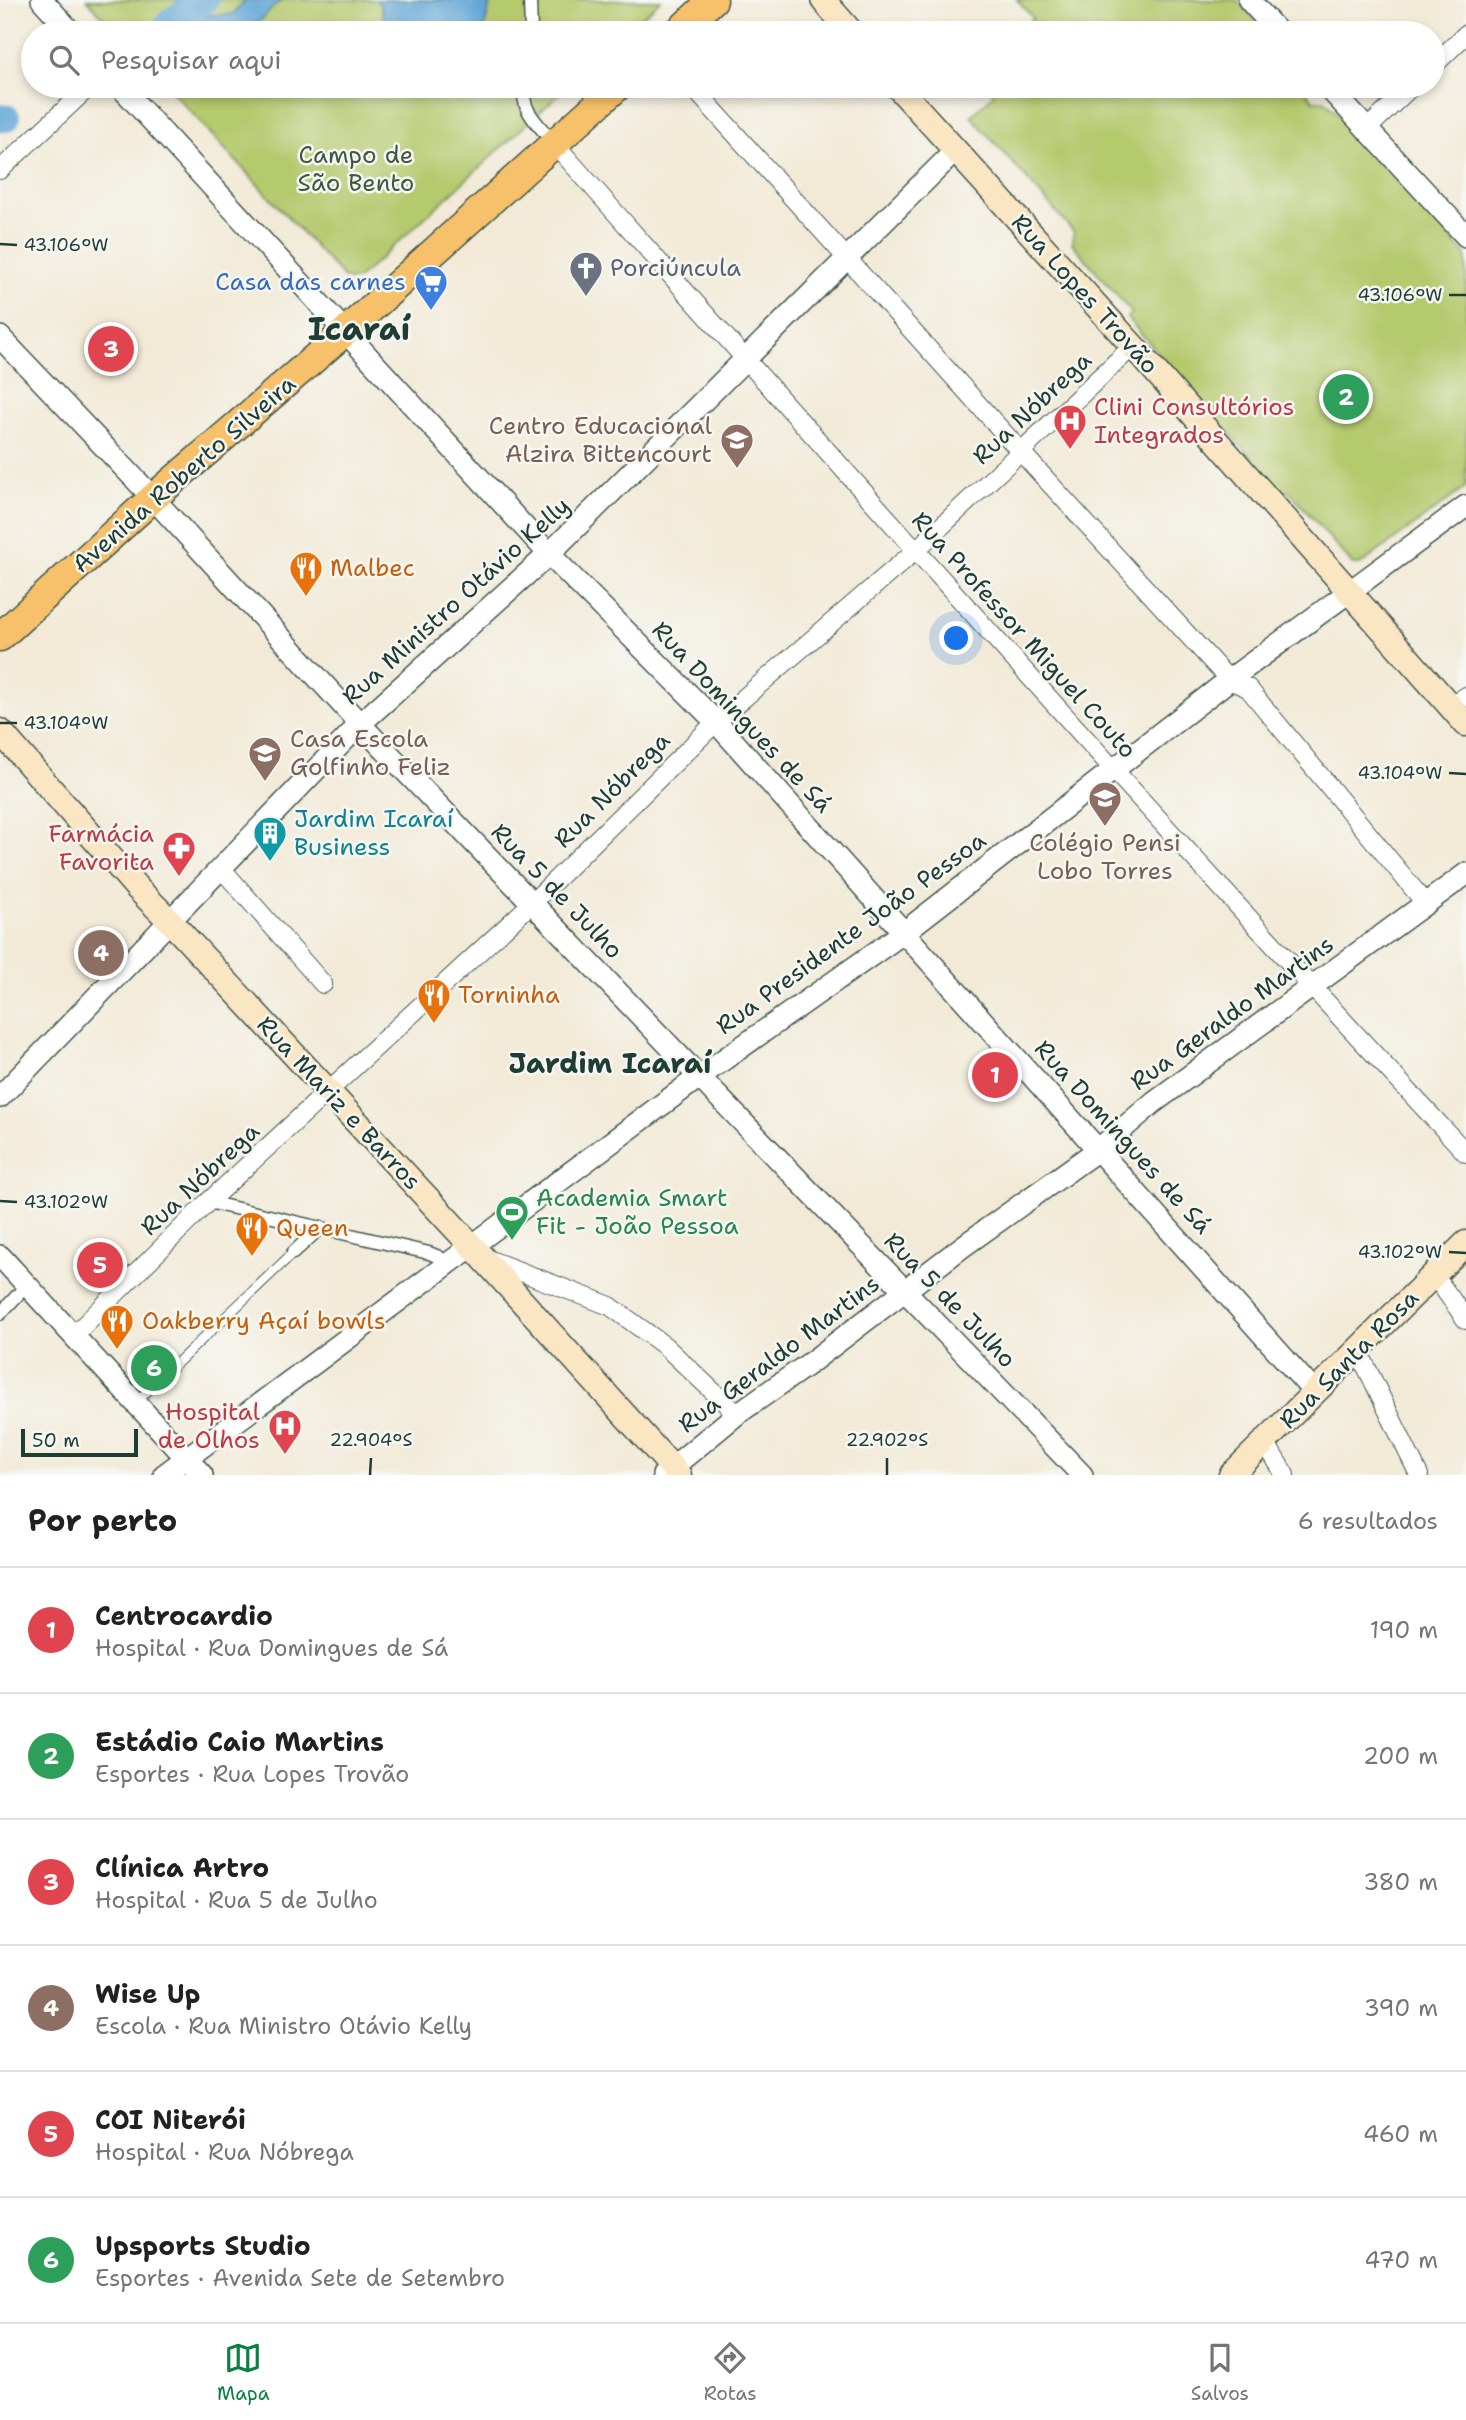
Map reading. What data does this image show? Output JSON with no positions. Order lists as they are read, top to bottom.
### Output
{
  "streets": {
    "main road": [
      "Rua Lopes Trovão",
      "Avenida Roberto Silveira",
      "Rua Mariz e Barros",
      "Rua Santa Rosa"
    ],
    "street": [
      "Rua Nóbrega",
      "Rua Ministro Otávio Kelly",
      "Rua Professor Miguel Couto",
      "Rua Domingues de Sá",
      "Rua 5 de Julho",
      "Rua Presidente João Pessoa",
      "Rua Geraldo Martins"
    ]
  },
  "crossings": [
    ["Rua Lopes Trovão", "Rua Nóbrega"],
    ["Rua Lopes Trovão", "Rua Ministro Otávio Kelly"],
    ["Rua Lopes Trovão", "Rua Presidente João Pessoa"],
    ["Rua Nóbrega", "Rua Professor Miguel Couto"],
    ["Rua Nóbrega", "Rua Domingues de Sá"],
    ["Rua Nóbrega", "Rua 5 de Julho"],
    ["Rua Nóbrega", "Rua Mariz e Barros"],
    ["Avenida Roberto Silveira", "Rua Professor Miguel Couto"],
    ["Avenida Roberto Silveira", "Rua Domingues de Sá"],
    ["Avenida Roberto Silveira", "Rua 5 de Julho"],
    ["Rua Ministro Otávio Kelly", "Rua Professor Miguel Couto"],
    ["Rua Ministro Otávio Kelly", "Rua Domingues de Sá"],
    ["Rua Ministro Otávio Kelly", "Rua 5 de Julho"],
    ["Rua Ministro Otávio Kelly", "Rua Mariz e Barros"],
    ["Rua Professor Miguel Couto", "Rua Presidente João Pessoa"],
    ["Rua Professor Miguel Couto", "Rua Geraldo Martins"],
    ["Rua Domingues de Sá", "Rua Presidente João Pessoa"],
    ["Rua Domingues de Sá", "Rua Geraldo Martins"],
    ["Rua Domingues de Sá", "Rua Santa Rosa"],
    ["Rua 5 de Julho", "Rua Presidente João Pessoa"],
    ["Rua 5 de Julho", "Rua Geraldo Martins"],
    ["Rua Presidente João Pessoa", "Rua Mariz e Barros"],
    ["Rua Geraldo Martins", "Rua Mariz e Barros"]
  ],
  "districts": ["Icaraí", "Jardim Icaraí"],
  "parks": ["Campo de São Bento"],
  "places": {
    "church": ["Porciúncula"],
    "supermarket": ["Casa das carnes"],
    "hospital": ["Clini Consultórios Integrados", "Hospital de Olhos"],
    "school or university": ["Centro Educacional Alzira Bittencourt", "Casa Escola Golfinho Feliz", "Colégio Pensi Lobo Torres"],
    "restaurant": [
      "Malbec",
      "Torninha",
      "Queen",
      "Oakberry Açaí bowls"
    ],
    "building": ["Jardim Icaraí Business"],
    "pharmacy": ["Farmácia Favorita"],
    "sports": ["Academia Smart Fit - João Pessoa"]
  },
  "scale_bar": "50 m",
  "page": {
    "search": "Pesquisar aqui",
    "pins": [
      "3",
      "2",
      "4",
      "1",
      "5",
      "6"
    ],
    "scale": "50 m",
    "heading": ["Por perto", "6 resultados"],
    "list": [
      {
        "mark": "1",
        "name": "Centrocardio",
        "note": "Hospital · Rua Domingues de Sá",
        "value": "190 m"
      },
      {
        "mark": "2",
        "name": "Estádio Caio Martins",
        "note": "Esportes · Rua Lopes Trovão",
        "value": "200 m"
      },
      {
        "mark": "3",
        "name": "Clínica Artro",
        "note": "Hospital · Rua 5 de Julho",
        "value": "380 m"
      },
      {
        "mark": "4",
        "name": "Wise Up",
        "note": "Escola · Rua Ministro Otávio Kelly",
        "value": "390 m"
      },
      {
        "mark": "5",
        "name": "COI Niterói",
        "note": "Hospital · Rua Nóbrega",
        "value": "460 m"
      },
      {
        "mark": "6",
        "name": "Upsports Studio",
        "note": "Esportes · Avenida Sete de Setembro",
        "value": "470 m"
      }
    ],
    "nav": ["Mapa", "Rotas", "Salvos"]
  },
  "coordinates": [
    "43.106°W",
    "43.104°W",
    "43.102°W",
    "22.904°S",
    "22.902°S"
  ]
}
